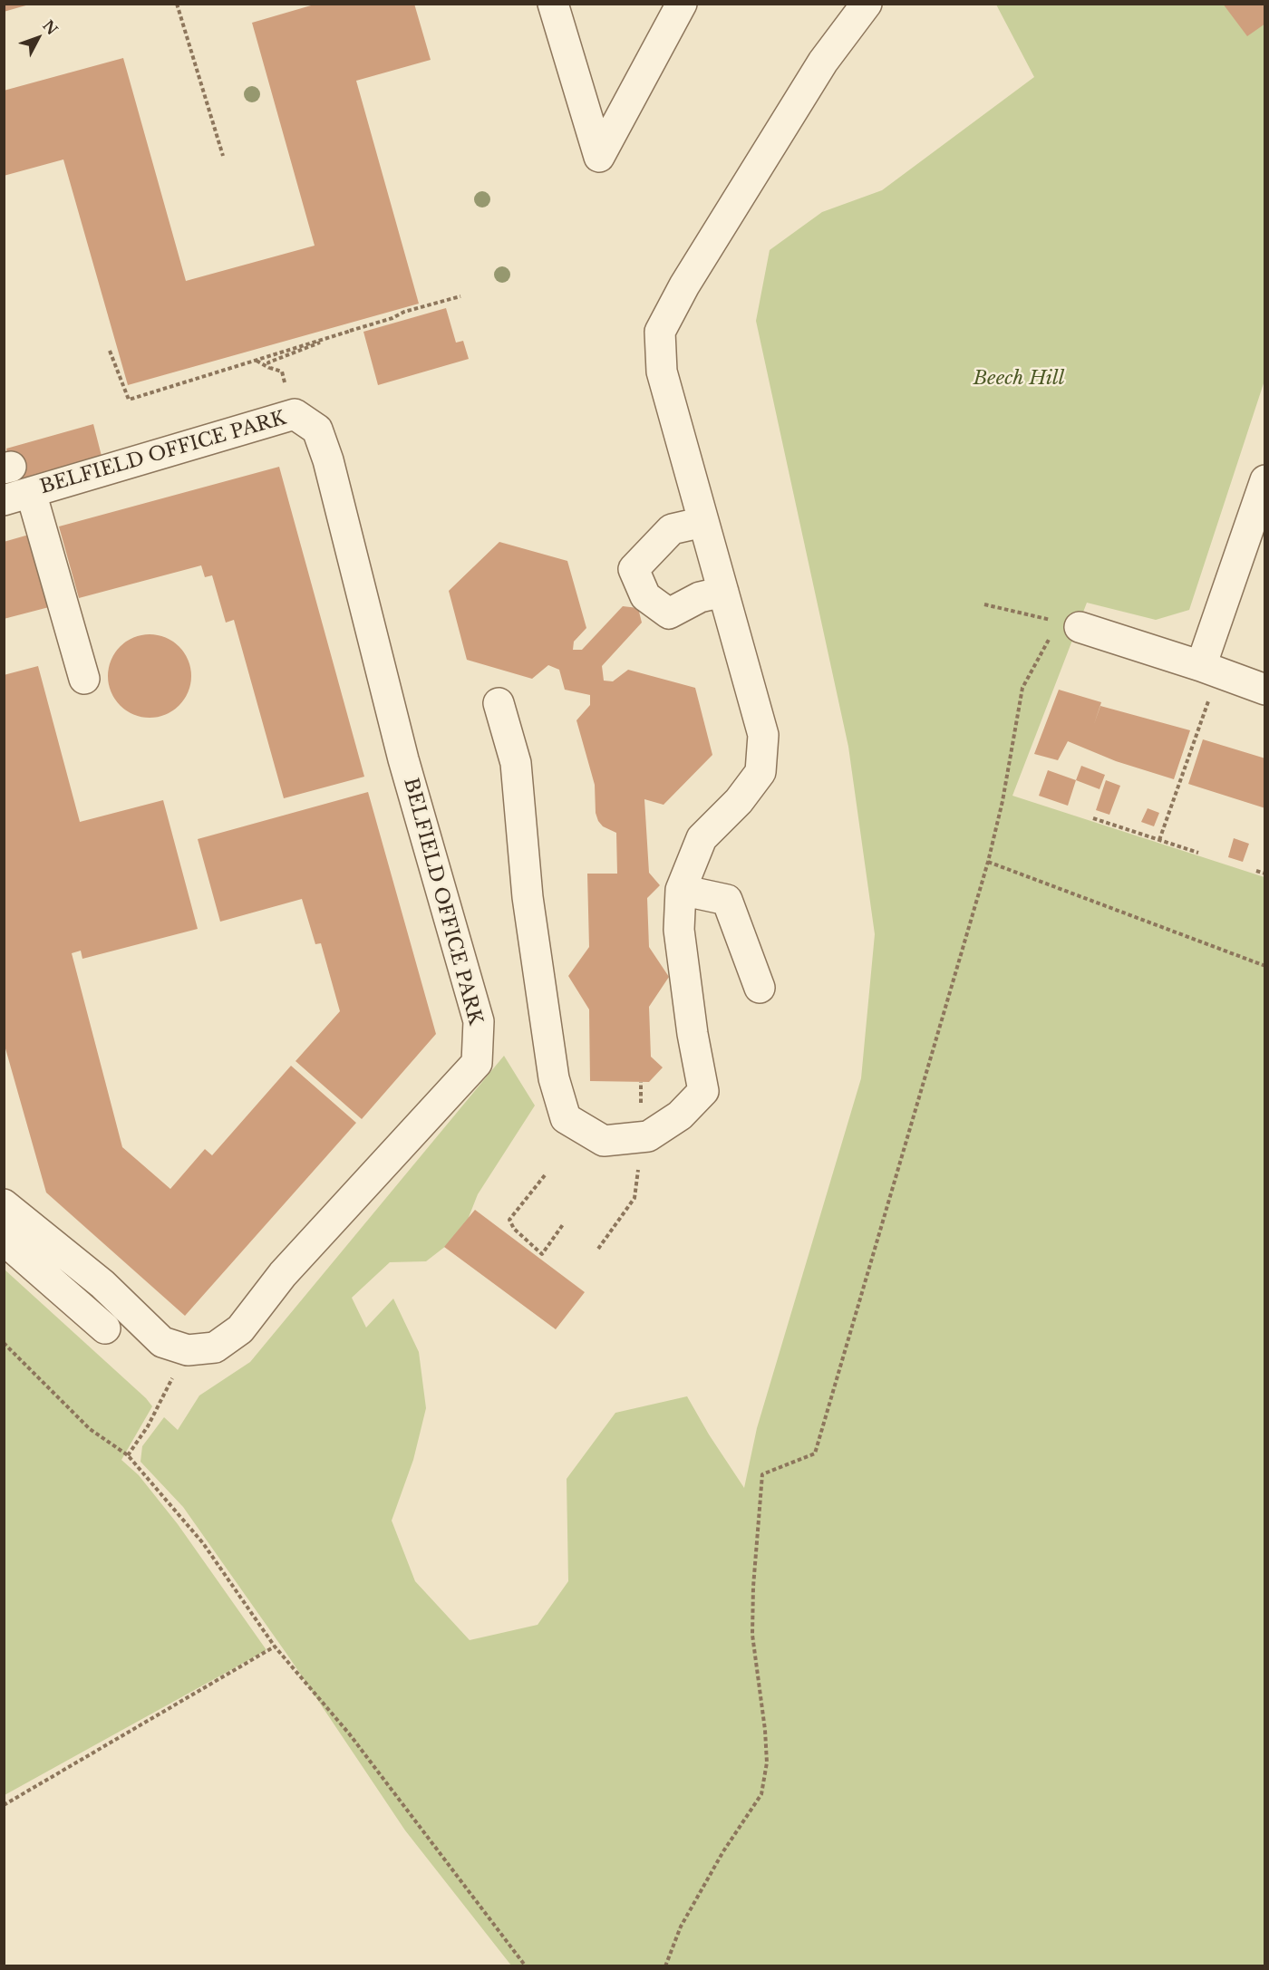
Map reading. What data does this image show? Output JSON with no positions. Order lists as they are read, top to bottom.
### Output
{
  "streets": {
    "street": ["BELFIELD OFFICE PARK"]
  },
  "parks": ["Beech Hill"],
  "north": "top right"
}
